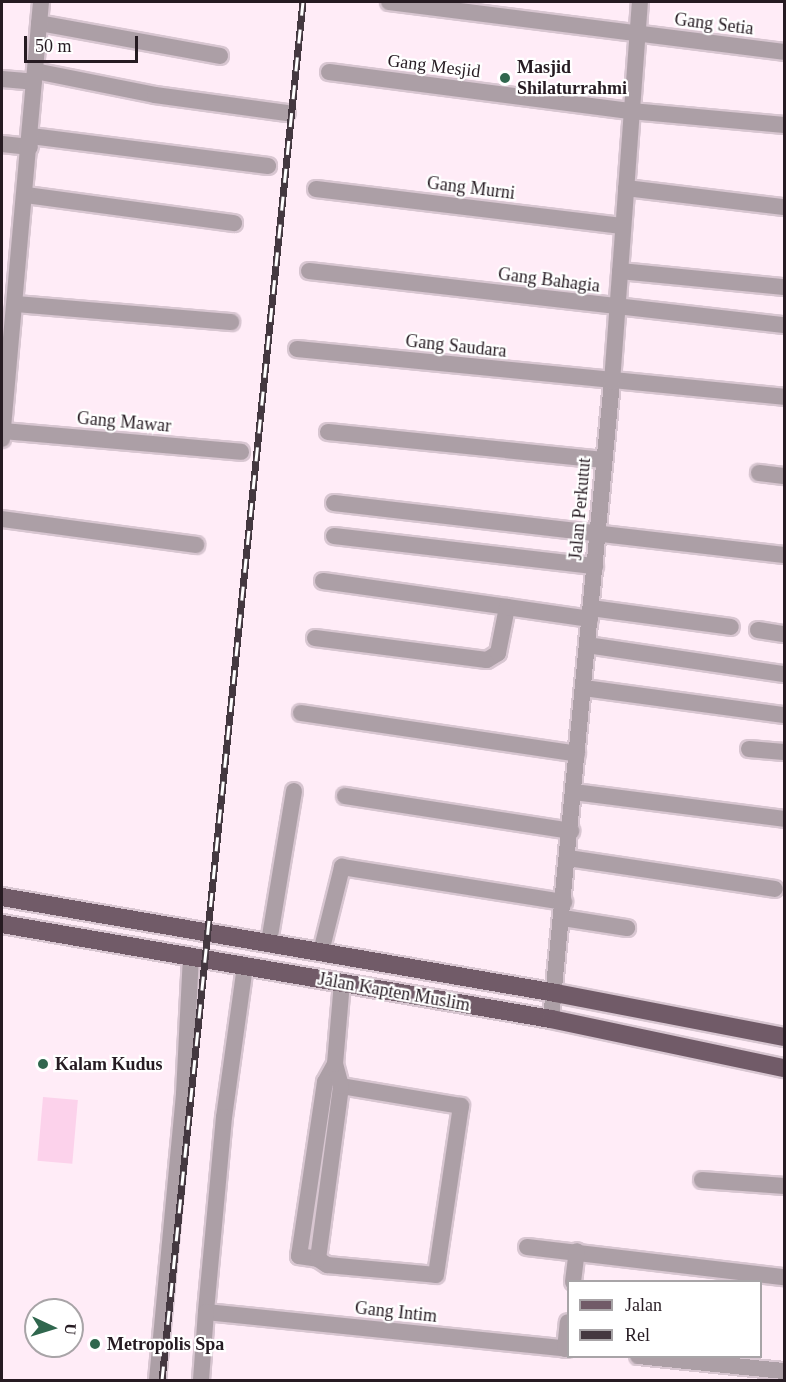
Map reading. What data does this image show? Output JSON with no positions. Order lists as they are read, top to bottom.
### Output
{
  "streets": {
    "main road": ["Jalan Kapten Muslim"],
    "street": [
      "Gang Setia",
      "Gang Mesjid",
      "Gang Murni",
      "Gang Bahagia",
      "Gang Saudara",
      "Gang Mawar",
      "Jalan Perkutut",
      "Gang Intim"
    ]
  },
  "crossings": [
    ["Gang Setia", "Jalan Perkutut"],
    ["Gang Mesjid", "Jalan Perkutut"],
    ["Gang Murni", "Jalan Perkutut"],
    ["Gang Bahagia", "Jalan Perkutut"],
    ["Gang Saudara", "Jalan Perkutut"],
    ["Jalan Perkutut", "Jalan Kapten Muslim"]
  ],
  "places": ["Masjid Shilaturrahmi", "Kalam Kudus", "Metropolis Spa"],
  "legend": ["Jalan", "Rel"],
  "scale_bar": "50 m",
  "north": "right"
}
